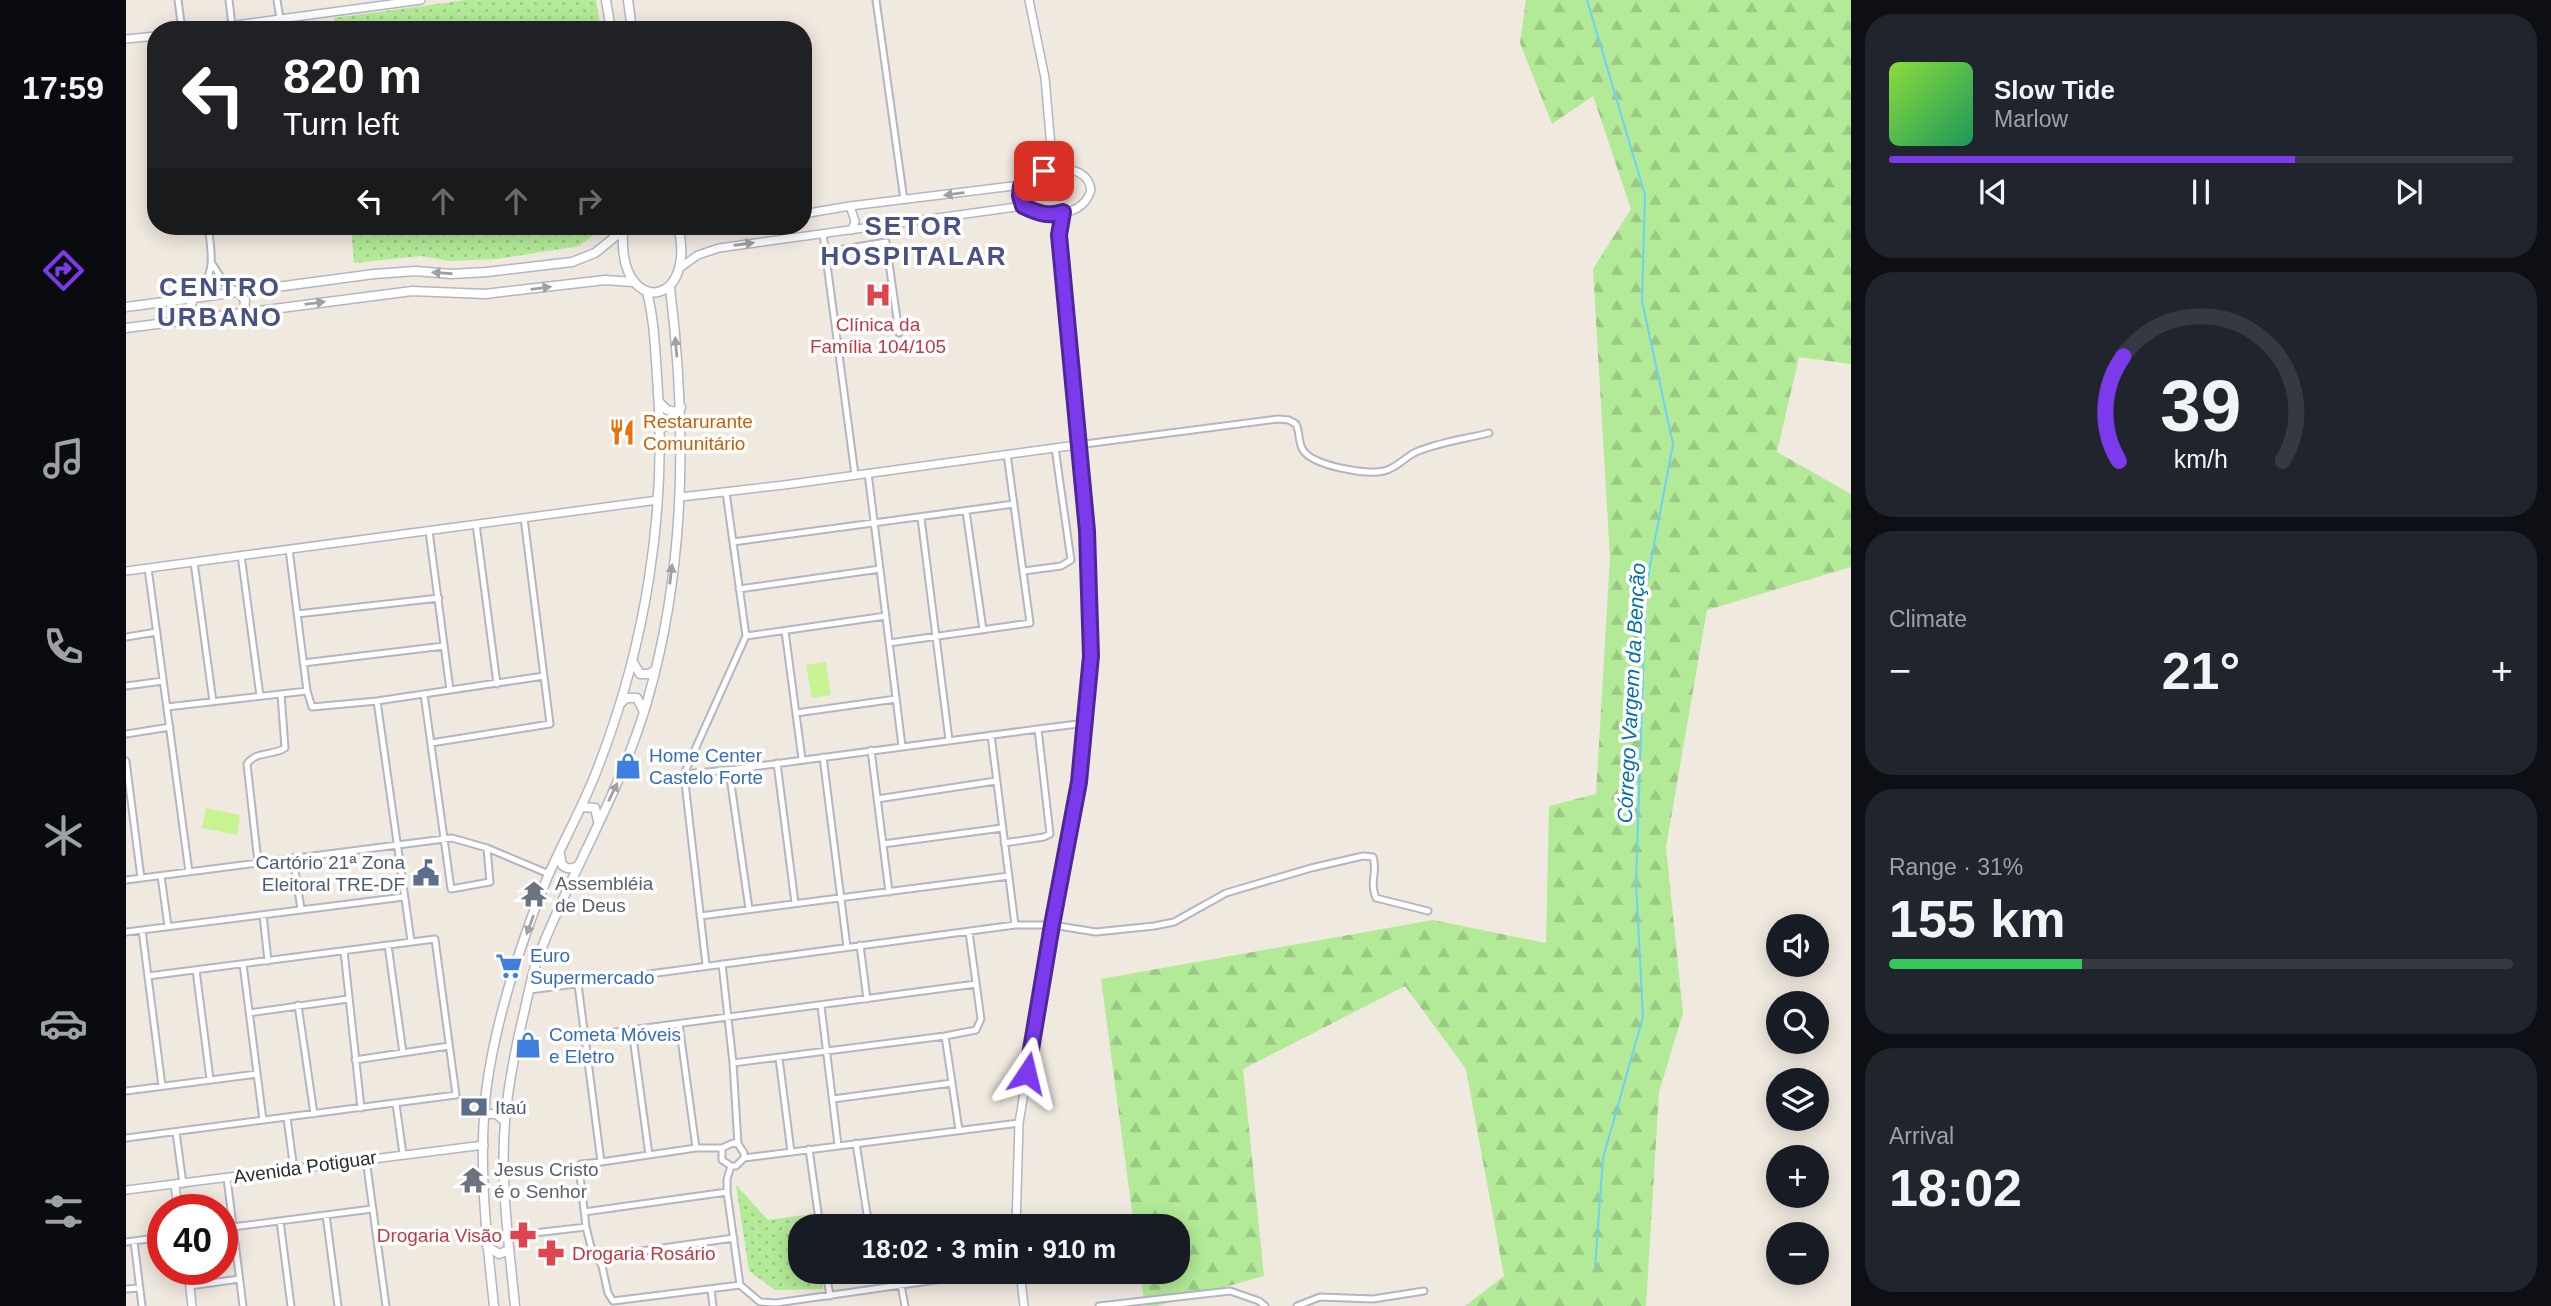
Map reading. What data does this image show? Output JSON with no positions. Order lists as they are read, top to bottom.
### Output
{
  "streets": {
    "street": ["Avenida Potiguar"]
  },
  "districts": ["SETOR HOSPITALAR", "CENTRO URBANO"],
  "water": ["Córrego Vargem da Benção"],
  "places": {
    "hospital": ["Clínica da Família 104/105"],
    "restaurant": ["Restarurante Comunitário"],
    "shop": ["Home Center Castelo Forte", "Cometa Móveis e Eletro"],
    "public building": ["Cartório 21ª Zona Eleitoral TRE-DF"],
    "temple": ["Assembléia de Deus", "Jesus Cristo é o Senhor"],
    "supermarket": ["Euro Supermercado"],
    "bank": ["Itaú"],
    "pharmacy": ["Drogaria Visão", "Drogaria Rosário"]
  },
  "page": {
    "tabs": "17:59",
    "turn": ["820 m", "Turn left"],
    "song": ["Slow Tide", "Marlow"],
    "tile": [
      "Climate",
      ["Range · 31%", "155 km"],
      ["Arrival", "18:02"]
    ],
    "heat": ["−", "21°", "+"],
    "map_buttons": ["+", "−"],
    "limit": "40",
    "trip": "18:02 · 3 min · 910 m",
    "gauge": ["39", "km/h"]
  }
}
